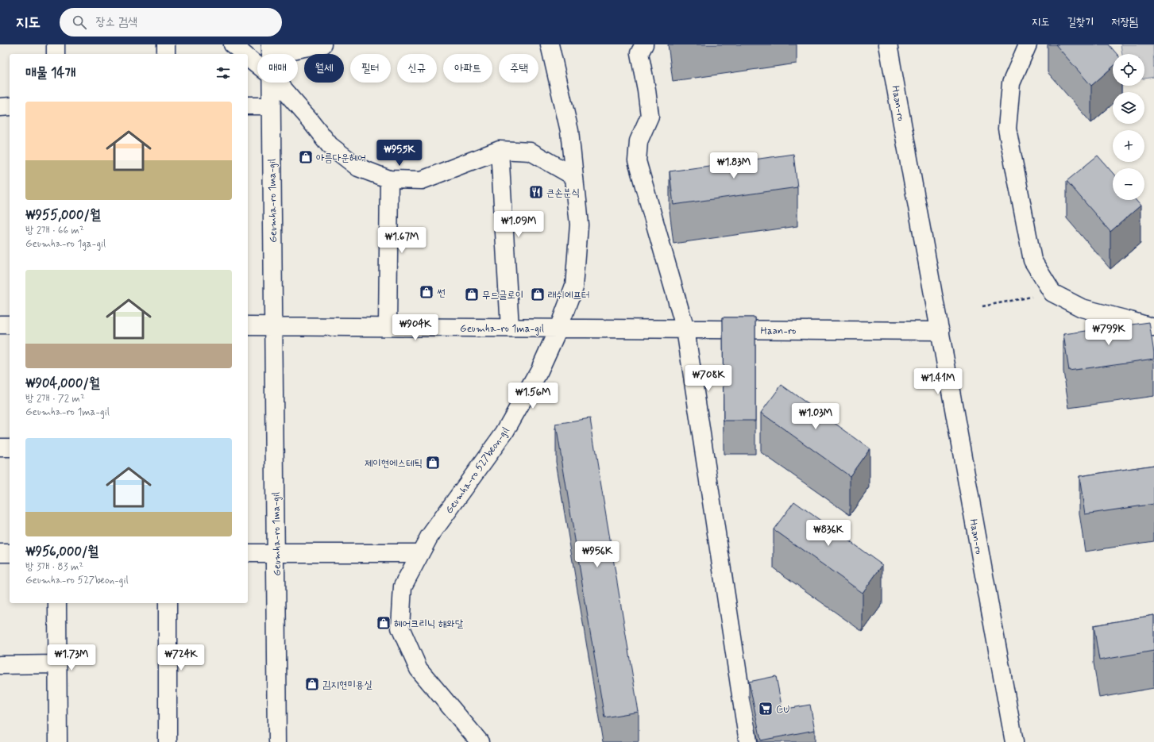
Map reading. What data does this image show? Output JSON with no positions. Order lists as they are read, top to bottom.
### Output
{
  "streets": {
    "street": ["Haan-ro", "Geumha-ro 1ma-gil", "Geumha-ro 527beon-gil"]
  },
  "crossings": [
    ["Haan-ro", "Geumha-ro 1ma-gil"],
    ["Haan-ro", "Geumha-ro 527beon-gil"],
    ["Geumha-ro 1ma-gil", "Geumha-ro 527beon-gil"]
  ],
  "places": {
    "shop": [
      "아름다운헤어",
      "썬",
      "무드글로이",
      "래쉬에프터",
      "제이현에스테틱",
      "헤어크리닉 해와달",
      "김지현미용실"
    ],
    "restaurant": ["큰손분식"],
    "supermarket": ["CU"]
  },
  "page": {
    "header": "지도",
    "search": "장소 검색",
    "nav": ["지도", "길찾기", "저장됨"],
    "map_buttons": ["+", "−"],
    "chip": [
      "매매",
      "월세",
      "필터",
      "신규",
      "아파트",
      "주택"
    ],
    "heading": "매물 14개",
    "list": [
      {
        "name": "₩955,000/월",
        "note": "방 2개 · 66 m² · Geumha-ro 1ga-gil"
      },
      {
        "name": "₩904,000/월",
        "note": "방 2개 · 72 m² · Geumha-ro 1ma-gil"
      },
      {
        "name": "₩956,000/월",
        "note": "방 3개 · 83 m² · Geumha-ro 527beon-gil"
      }
    ],
    "price": [
      "₩955K",
      "₩1.83M",
      "₩1.09M",
      "₩1.67M",
      "₩904K",
      "₩799K",
      "₩708K",
      "₩1.41M",
      "₩1.56M",
      "₩1.03M",
      "₩836K",
      "₩956K",
      "₩1.73M",
      "₩724K"
    ]
  }
}
